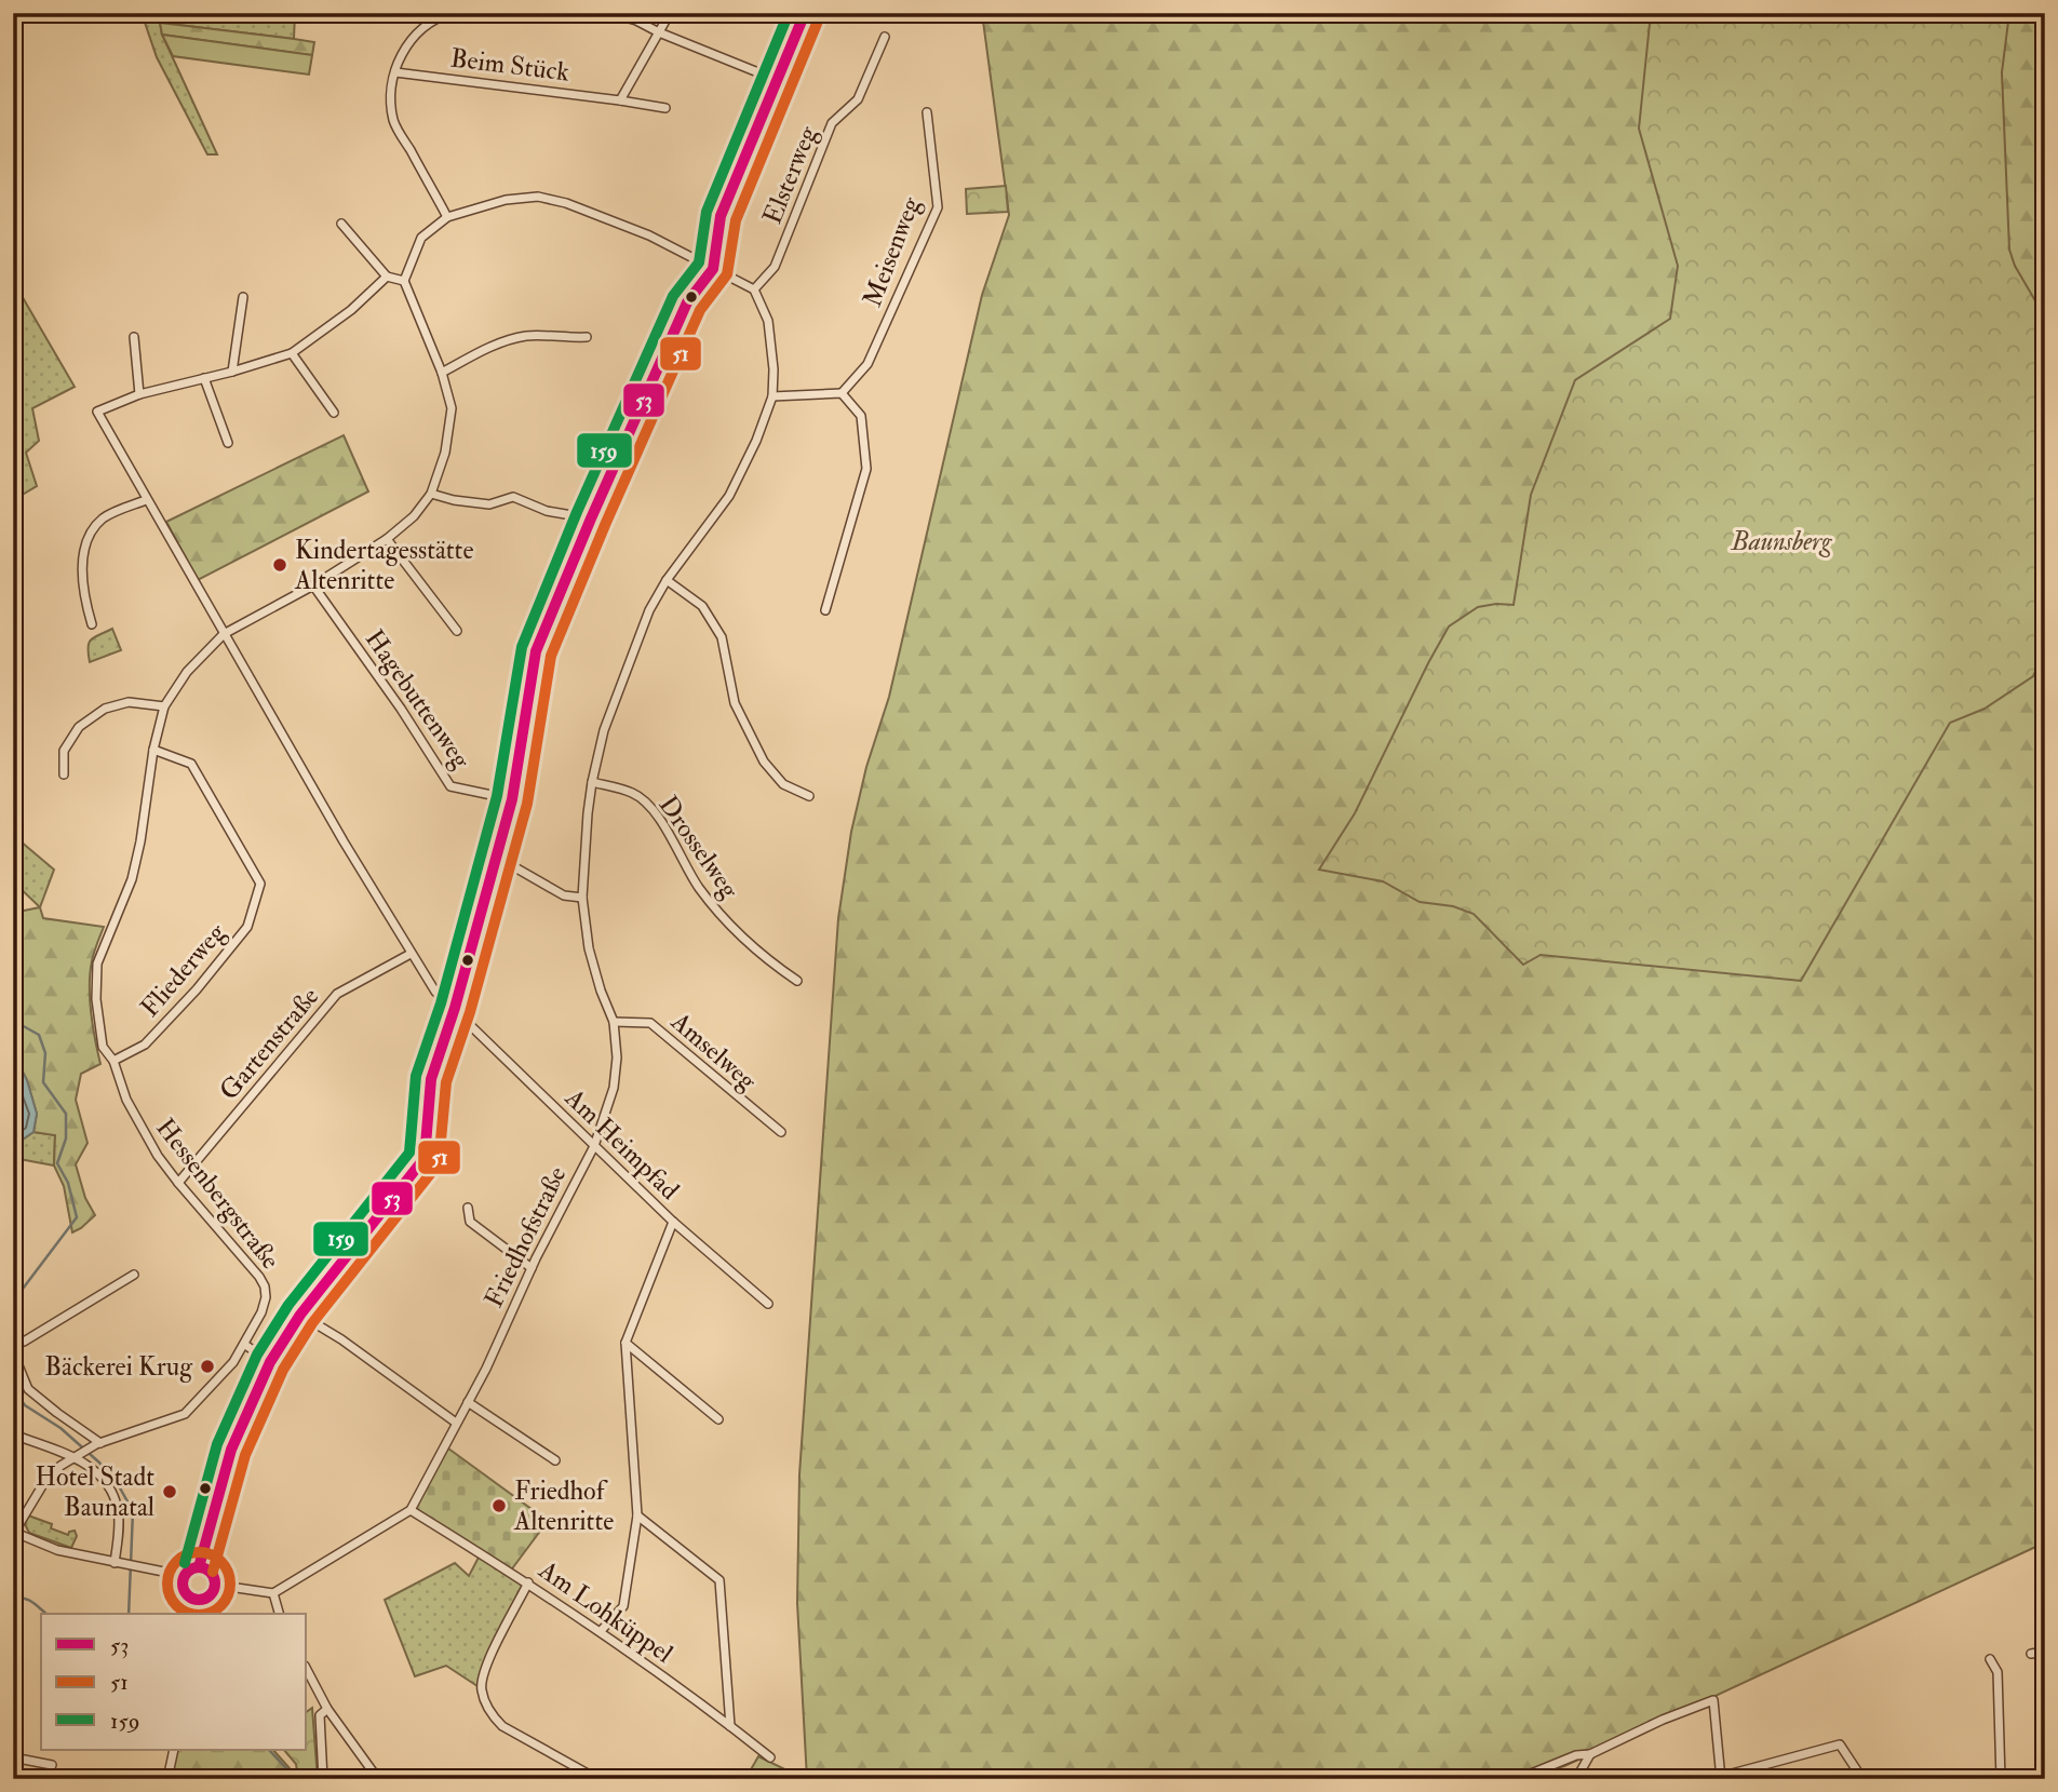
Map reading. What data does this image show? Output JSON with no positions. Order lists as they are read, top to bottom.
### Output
{
  "streets": {
    "street": [
      "Beim Stück",
      "Elsterweg",
      "Meisenweg",
      "Hagebuttenweg",
      "Drosselweg",
      "Fliederweg",
      "Gartenstraße",
      "Amselweg",
      "Am Heimpfad",
      "Hessenbergstraße",
      "Friedhofstraße",
      "Am Lohküppel"
    ]
  },
  "crossings": [
    ["Hagebuttenweg", "Hessenbergstraße"],
    ["Drosselweg", "Friedhofstraße"],
    ["Fliederweg", "Hessenbergstraße"],
    ["Gartenstraße", "Am Heimpfad"],
    ["Gartenstraße", "Hessenbergstraße"],
    ["Amselweg", "Friedhofstraße"],
    ["Am Heimpfad", "Hessenbergstraße"],
    ["Am Heimpfad", "Friedhofstraße"],
    ["Friedhofstraße", "Am Lohküppel"]
  ],
  "parks": ["Baunsberg"],
  "places": [
    "Kindertagesstätte Altenritte",
    "Bäckerei Krug",
    "Hotel Stadt Baunatal",
    "Friedhof Altenritte"
  ],
  "lines": ["transit line 53", "transit line 159", "transit line 51"],
  "legend": ["53", "51", "159"]
}
